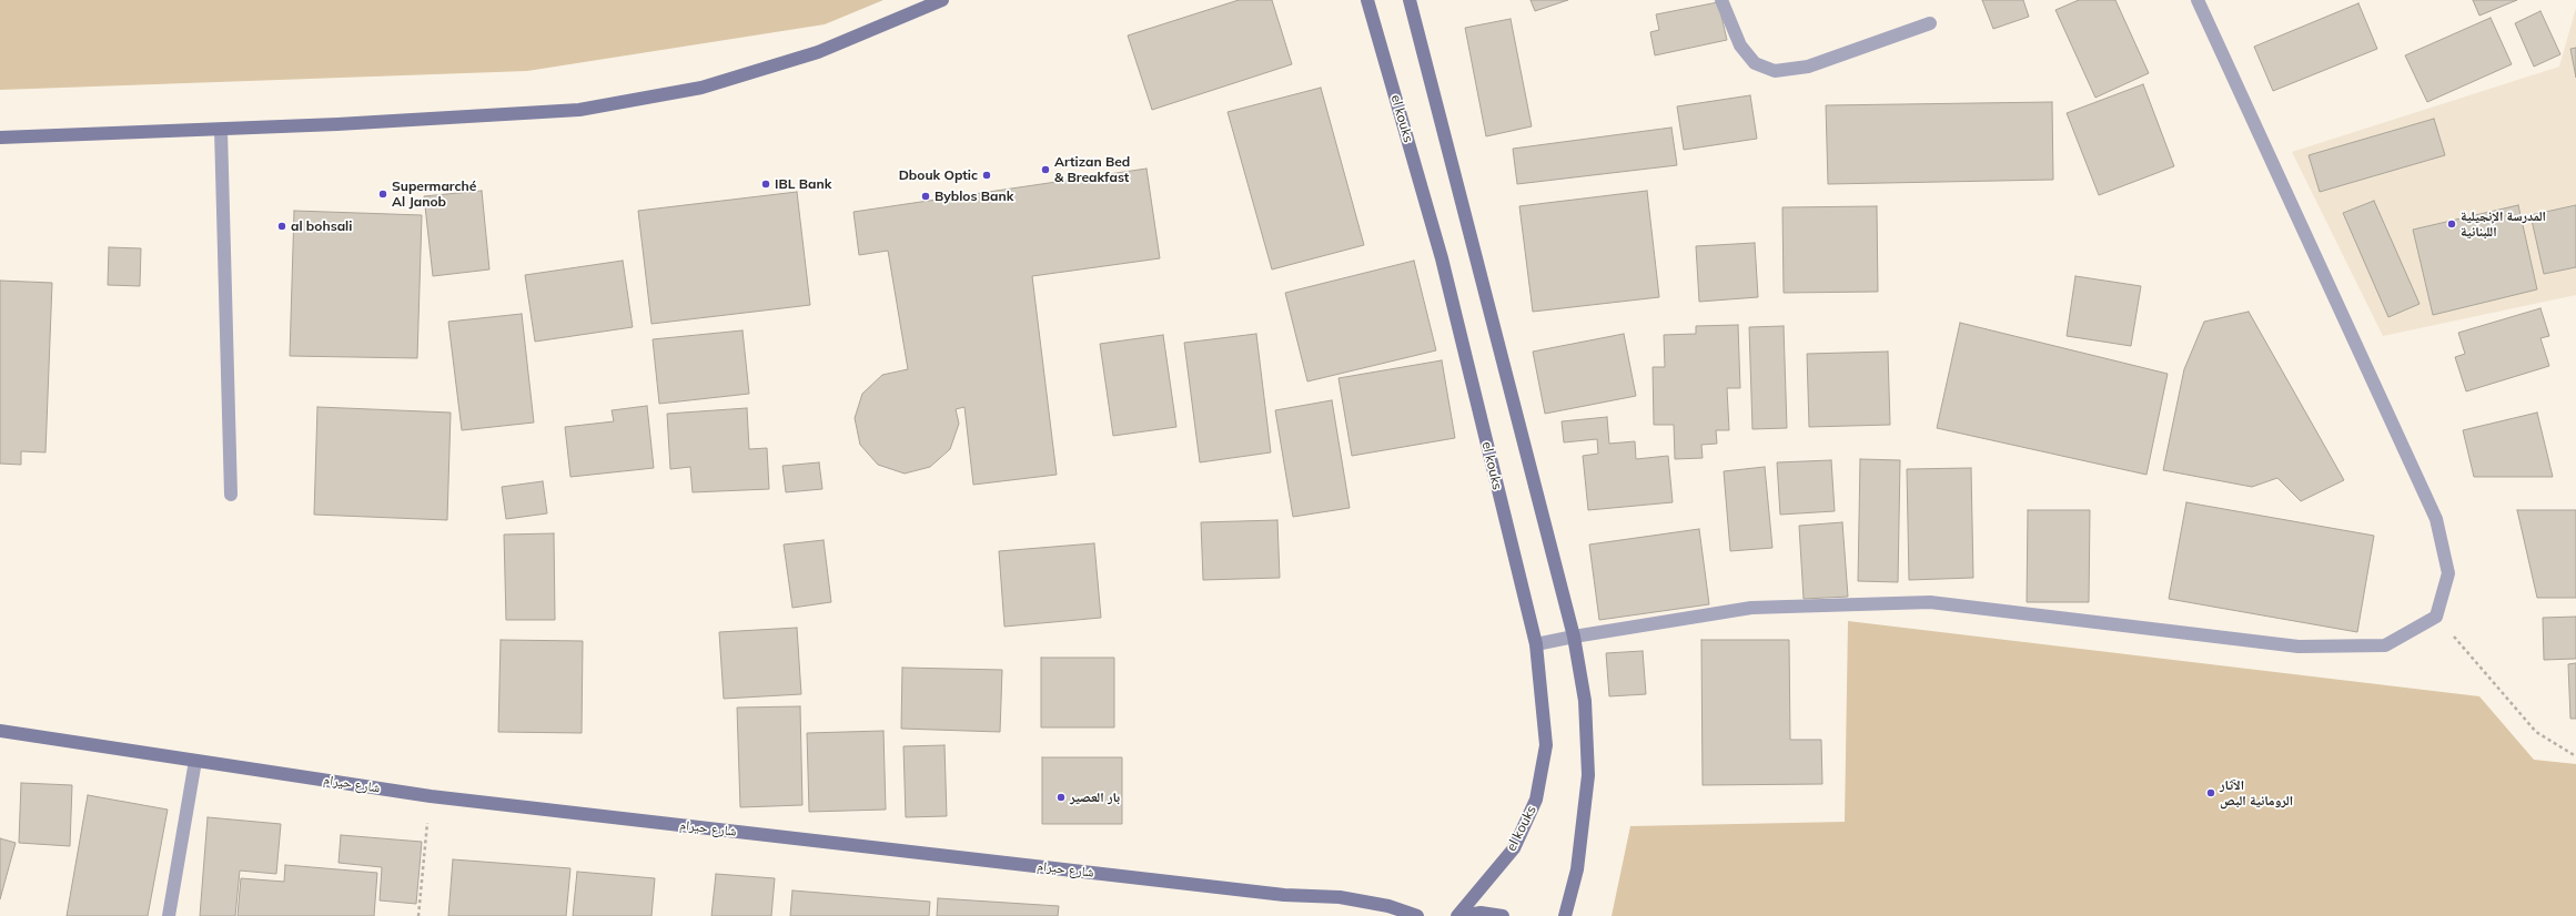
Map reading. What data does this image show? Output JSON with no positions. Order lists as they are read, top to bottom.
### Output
{
  "streets": {
    "main road": ["el kouks", "شارع حيرام"]
  },
  "places": [
    "Artizan Bed & Breakfast",
    "Dbouk Optic",
    "IBL Bank",
    "Supermarché Al Janob",
    "Byblos Bank",
    "المدرسة الإنجيلية اللبنانية",
    "al bohsali",
    "الآثار الرومانية البص",
    "بار العصير"
  ]
}
